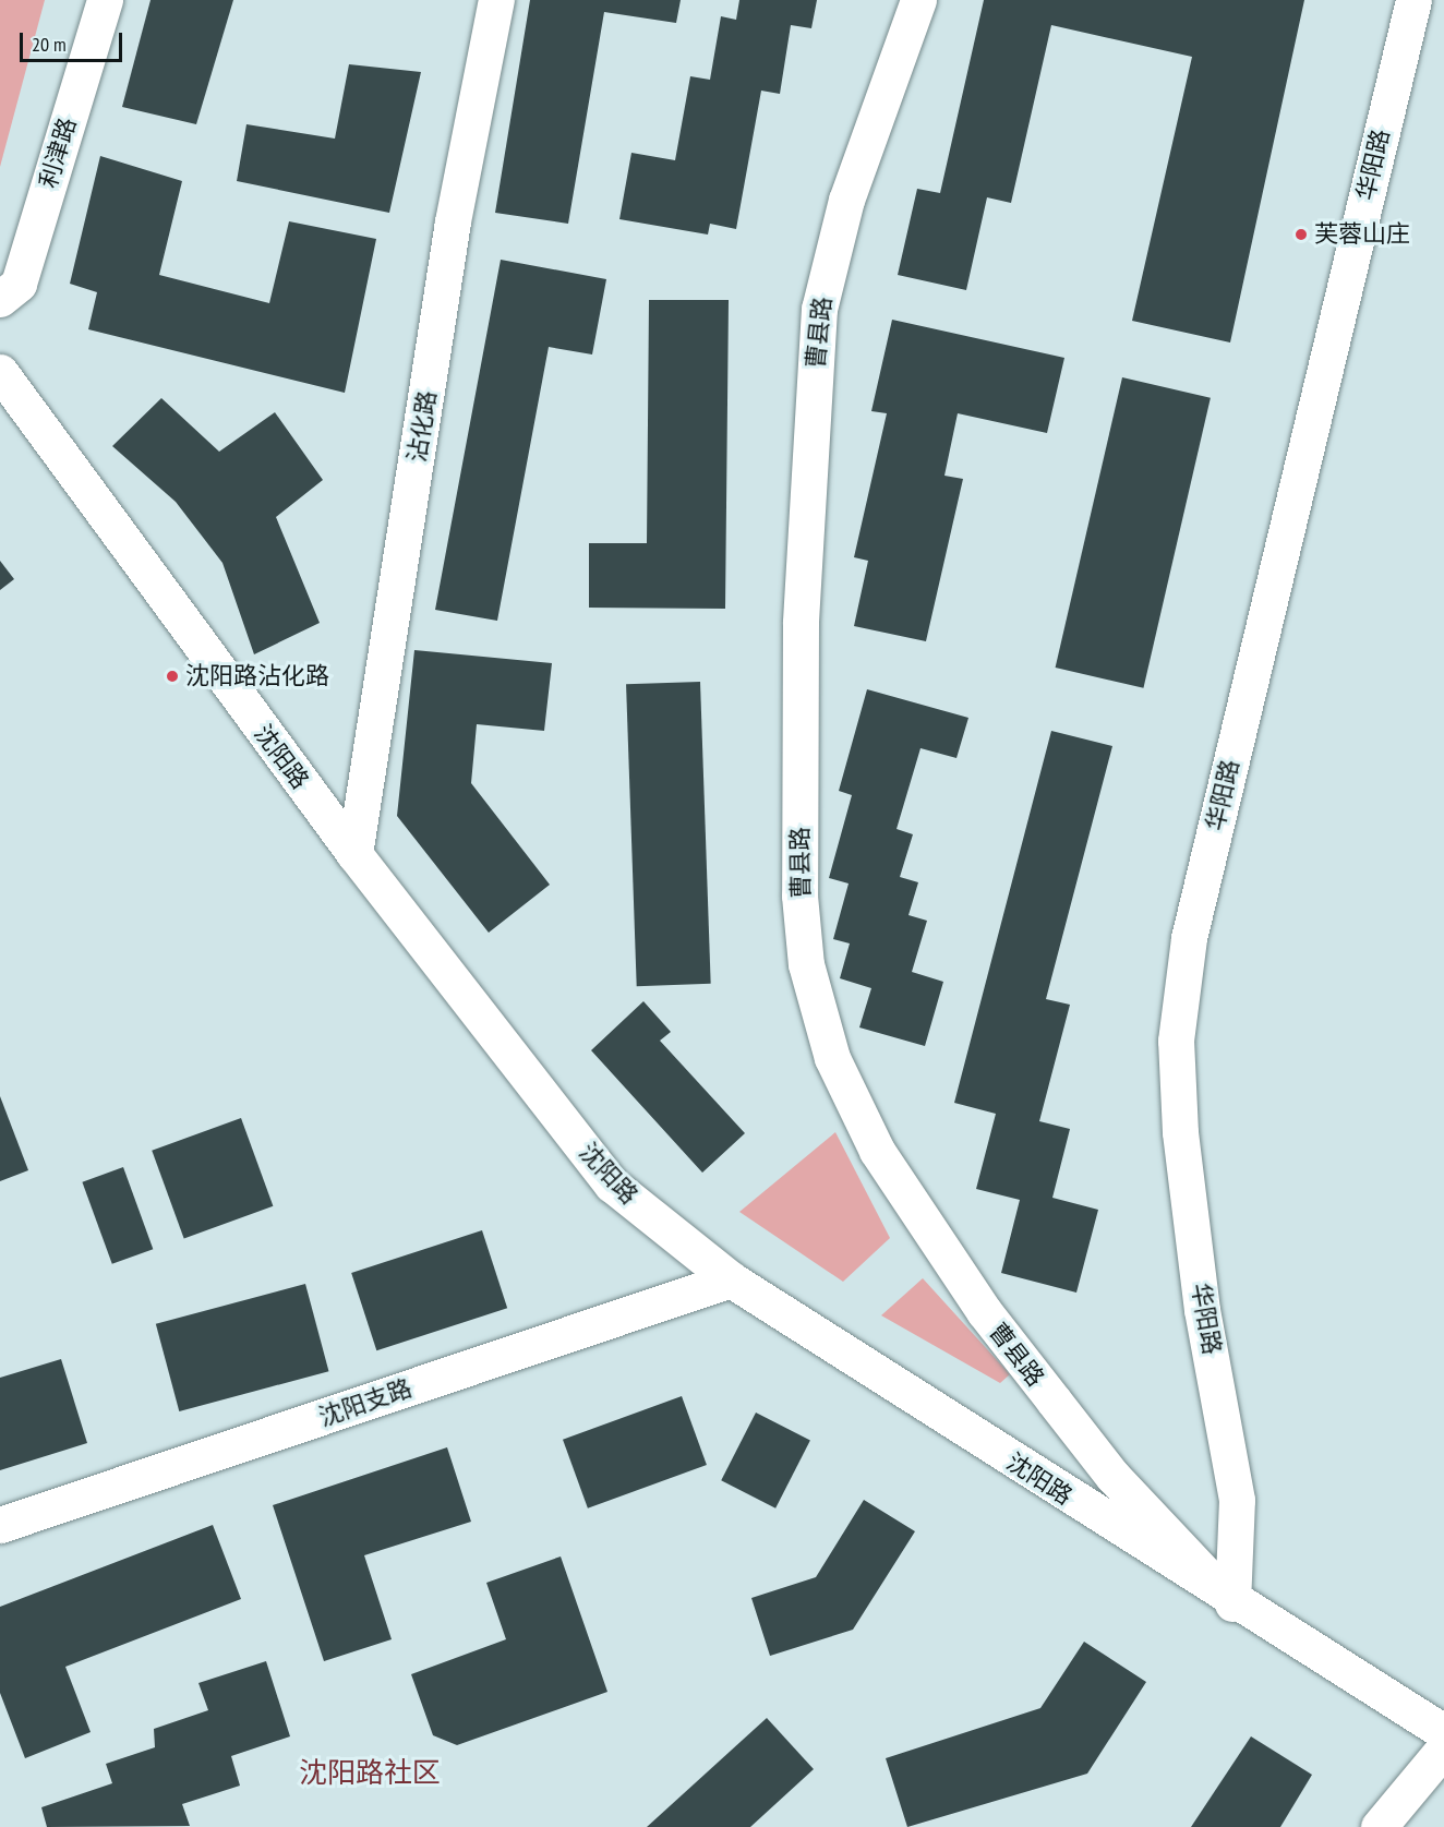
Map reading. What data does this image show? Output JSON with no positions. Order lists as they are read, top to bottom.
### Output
{
  "streets": {
    "street": [
      "利津路",
      "华阳路",
      "曹县路",
      "沾化路",
      "沈阳路",
      "沈阳支路"
    ]
  },
  "crossings": [
    ["华阳路", "曹县路"],
    ["华阳路", "沈阳路"],
    ["曹县路", "沈阳路"],
    ["沾化路", "沈阳路"],
    ["沈阳路", "沈阳支路"]
  ],
  "districts": ["沈阳路社区"],
  "places": ["芙蓉山庄", "沈阳路沾化路"],
  "scale_bar": "20 m"
}
